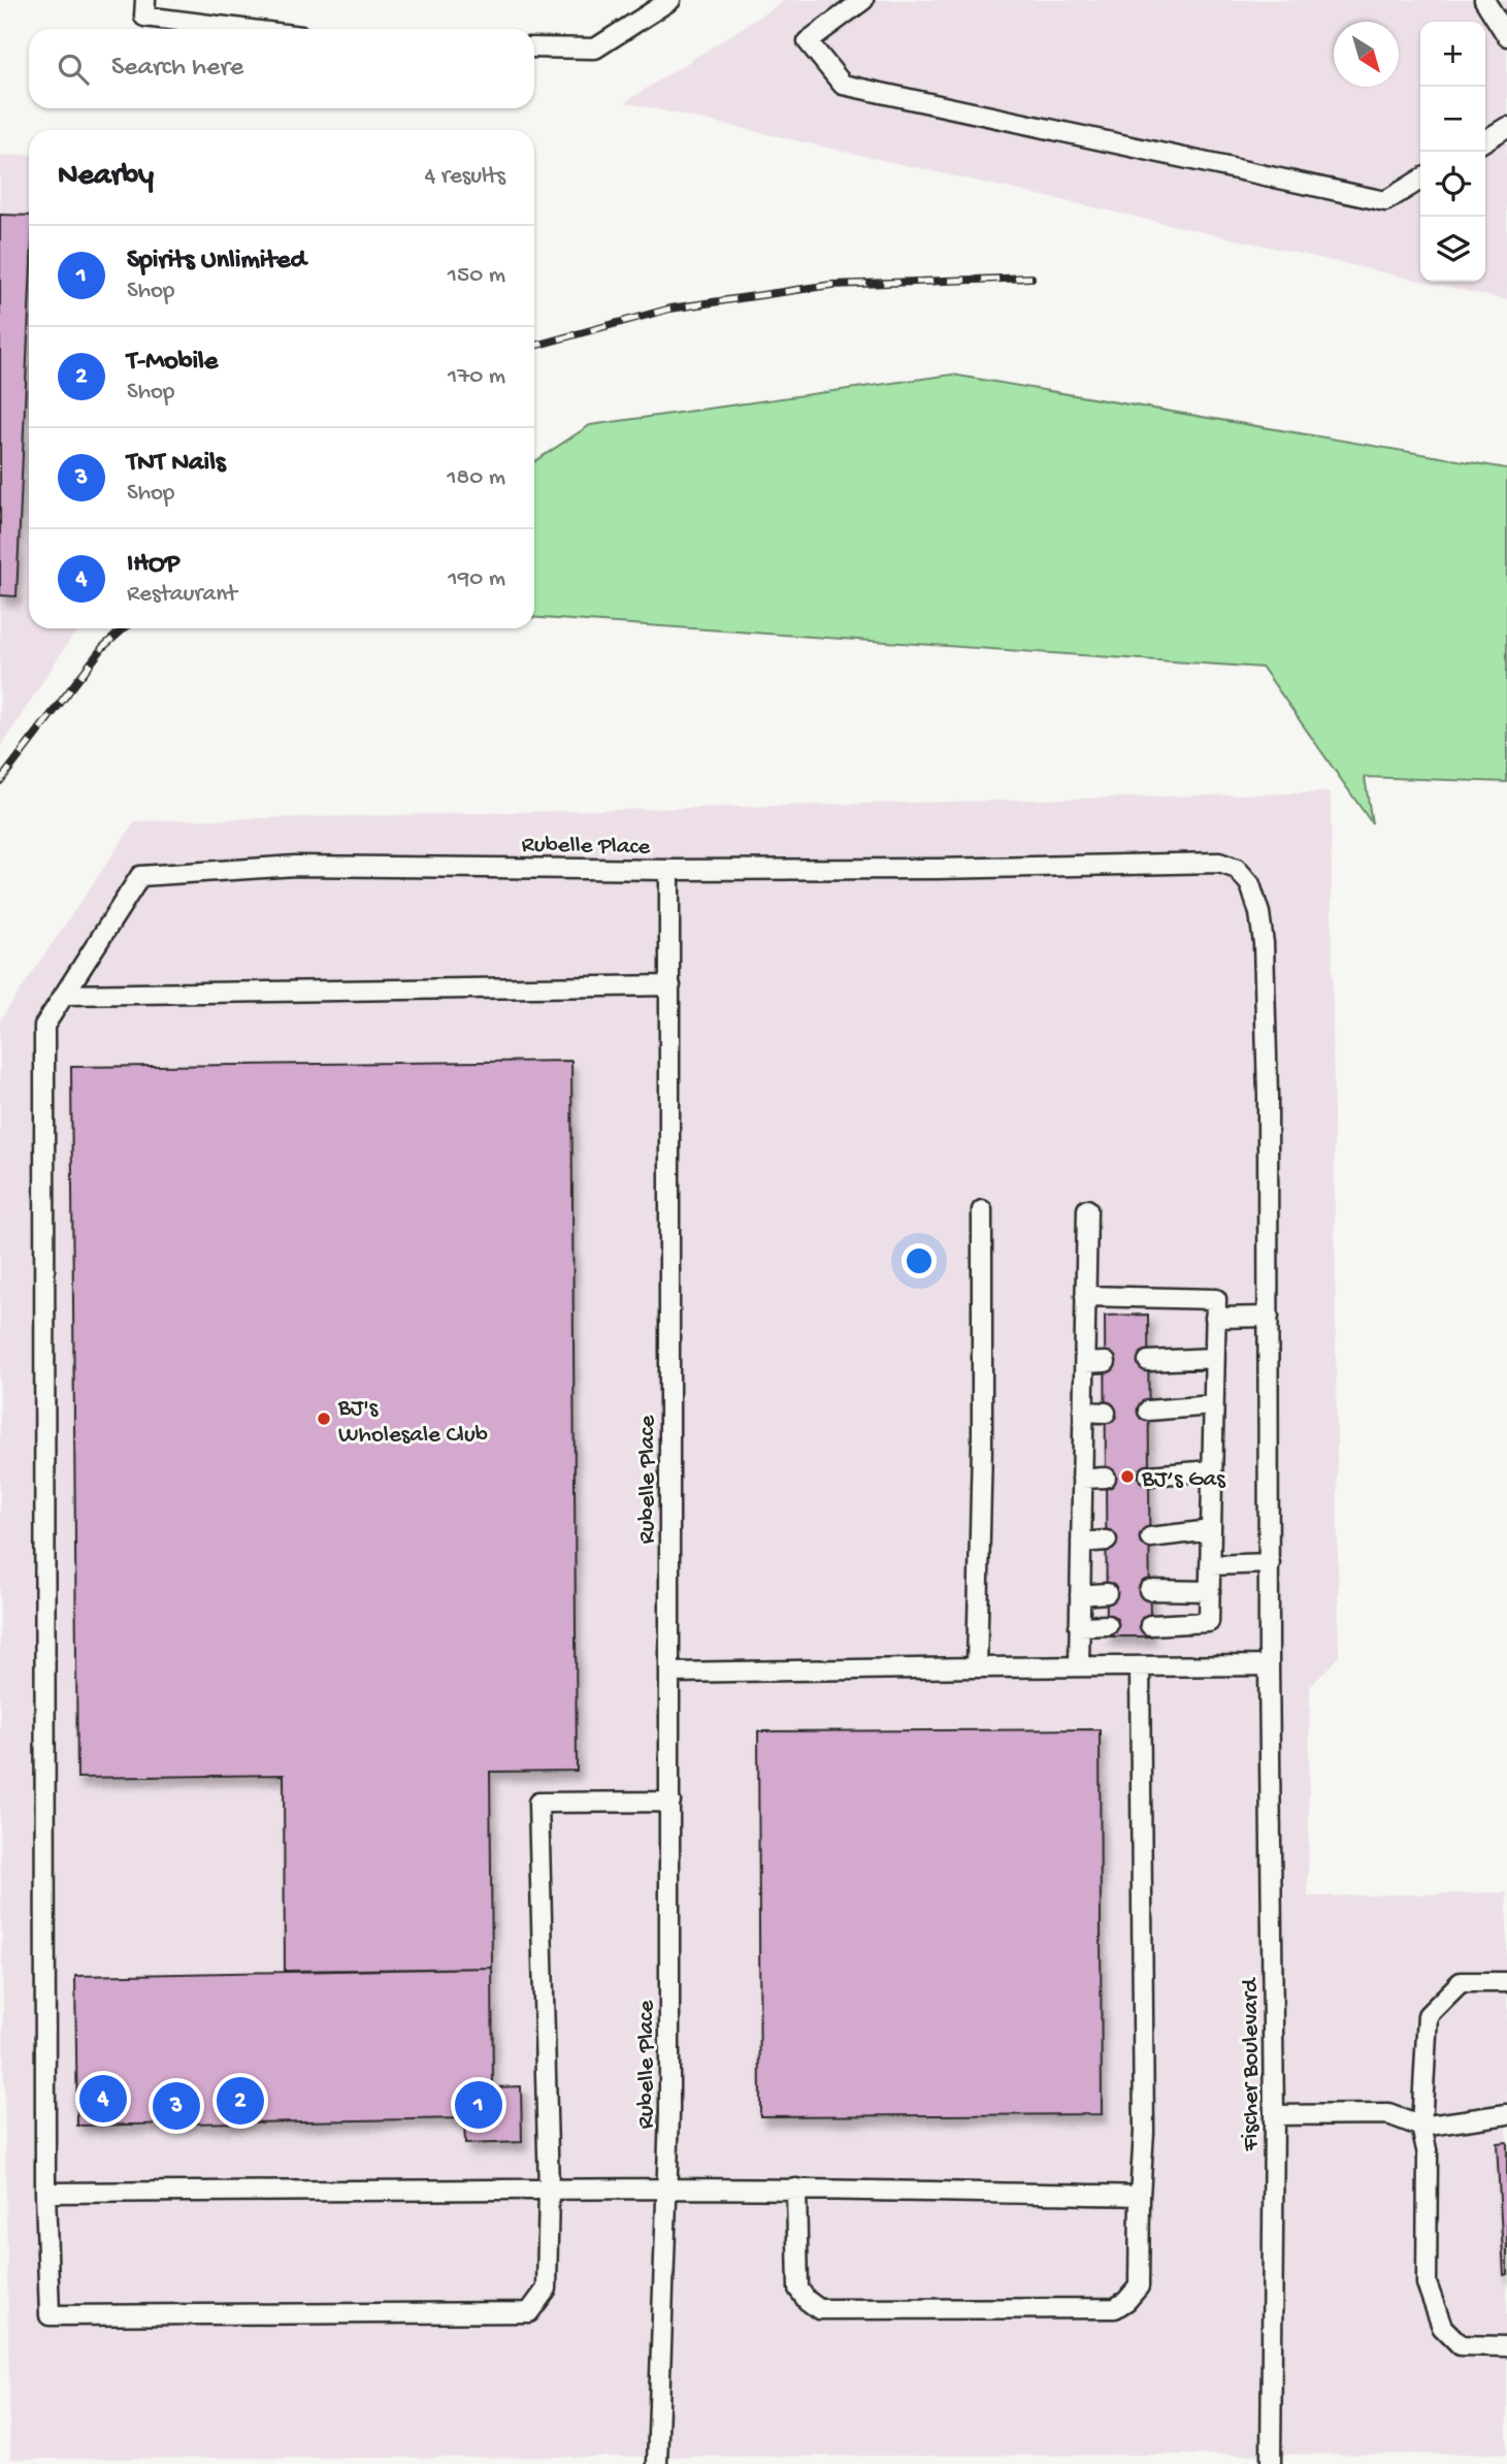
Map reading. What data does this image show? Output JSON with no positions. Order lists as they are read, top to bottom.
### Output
{
  "streets": {
    "lane": ["Rubelle Place", "Fischer Boulevard"]
  },
  "crossings": [
    ["Rubelle Place", "Fischer Boulevard"]
  ],
  "places": ["BJ's Wholesale Club", "BJ’s Gas"],
  "north": "bottom right",
  "page": {
    "map_buttons": ["+", "−"],
    "search": "Search here",
    "heading": ["Nearby", "4 results"],
    "list": [
      {
        "mark": "1",
        "name": "Spirits Unlimited",
        "note": "Shop",
        "value": "150 m"
      },
      {
        "mark": "2",
        "name": "T-Mobile",
        "note": "Shop",
        "value": "170 m"
      },
      {
        "mark": "3",
        "name": "TNT Nails",
        "note": "Shop",
        "value": "180 m"
      },
      {
        "mark": "4",
        "name": "IHOP",
        "note": "Restaurant",
        "value": "190 m"
      }
    ],
    "pins": [
      "4",
      "2",
      "1",
      "3"
    ]
  }
}
